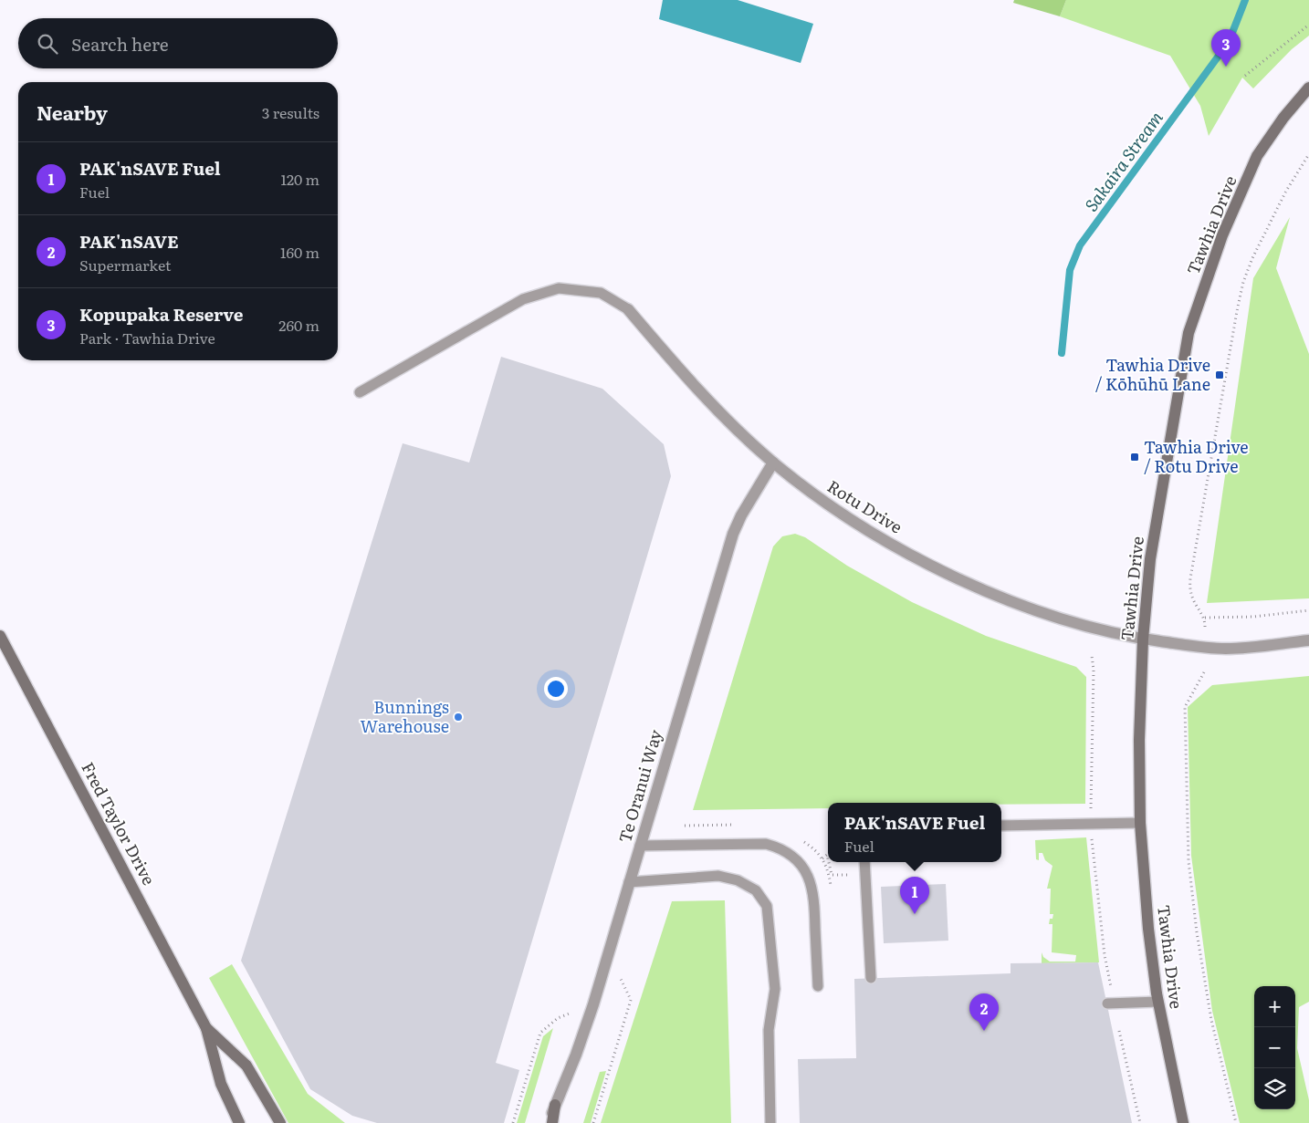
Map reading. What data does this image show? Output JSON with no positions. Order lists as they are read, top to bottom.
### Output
{
  "streets": {
    "street": [
      "Tawhia Drive",
      "Rotu Drive",
      "Te Oranui Way",
      "Fred Taylor Drive"
    ]
  },
  "crossings": [
    ["Tawhia Drive", "Rotu Drive"],
    ["Rotu Drive", "Te Oranui Way"]
  ],
  "water": ["Sakaira Stream"],
  "places": {
    "transit": ["Tawhia Drive / Kōhūhū Lane", "Tawhia Drive / Rotu Drive"],
    "other": ["Bunnings Warehouse"]
  },
  "page": {
    "search": "Search here",
    "pins": ["3", "1", "2"],
    "heading": ["Nearby", "3 results"],
    "list": [
      {
        "mark": "1",
        "name": "PAK'nSAVE Fuel",
        "note": "Fuel",
        "value": "120 m"
      },
      {
        "mark": "2",
        "name": "PAK'nSAVE",
        "note": "Supermarket",
        "value": "160 m"
      },
      {
        "mark": "3",
        "name": "Kopupaka Reserve",
        "note": "Park · Tawhia Drive",
        "value": "260 m"
      }
    ],
    "popup": ["PAK'nSAVE Fuel", "Fuel"],
    "map_buttons": ["+", "−"]
  }
}
